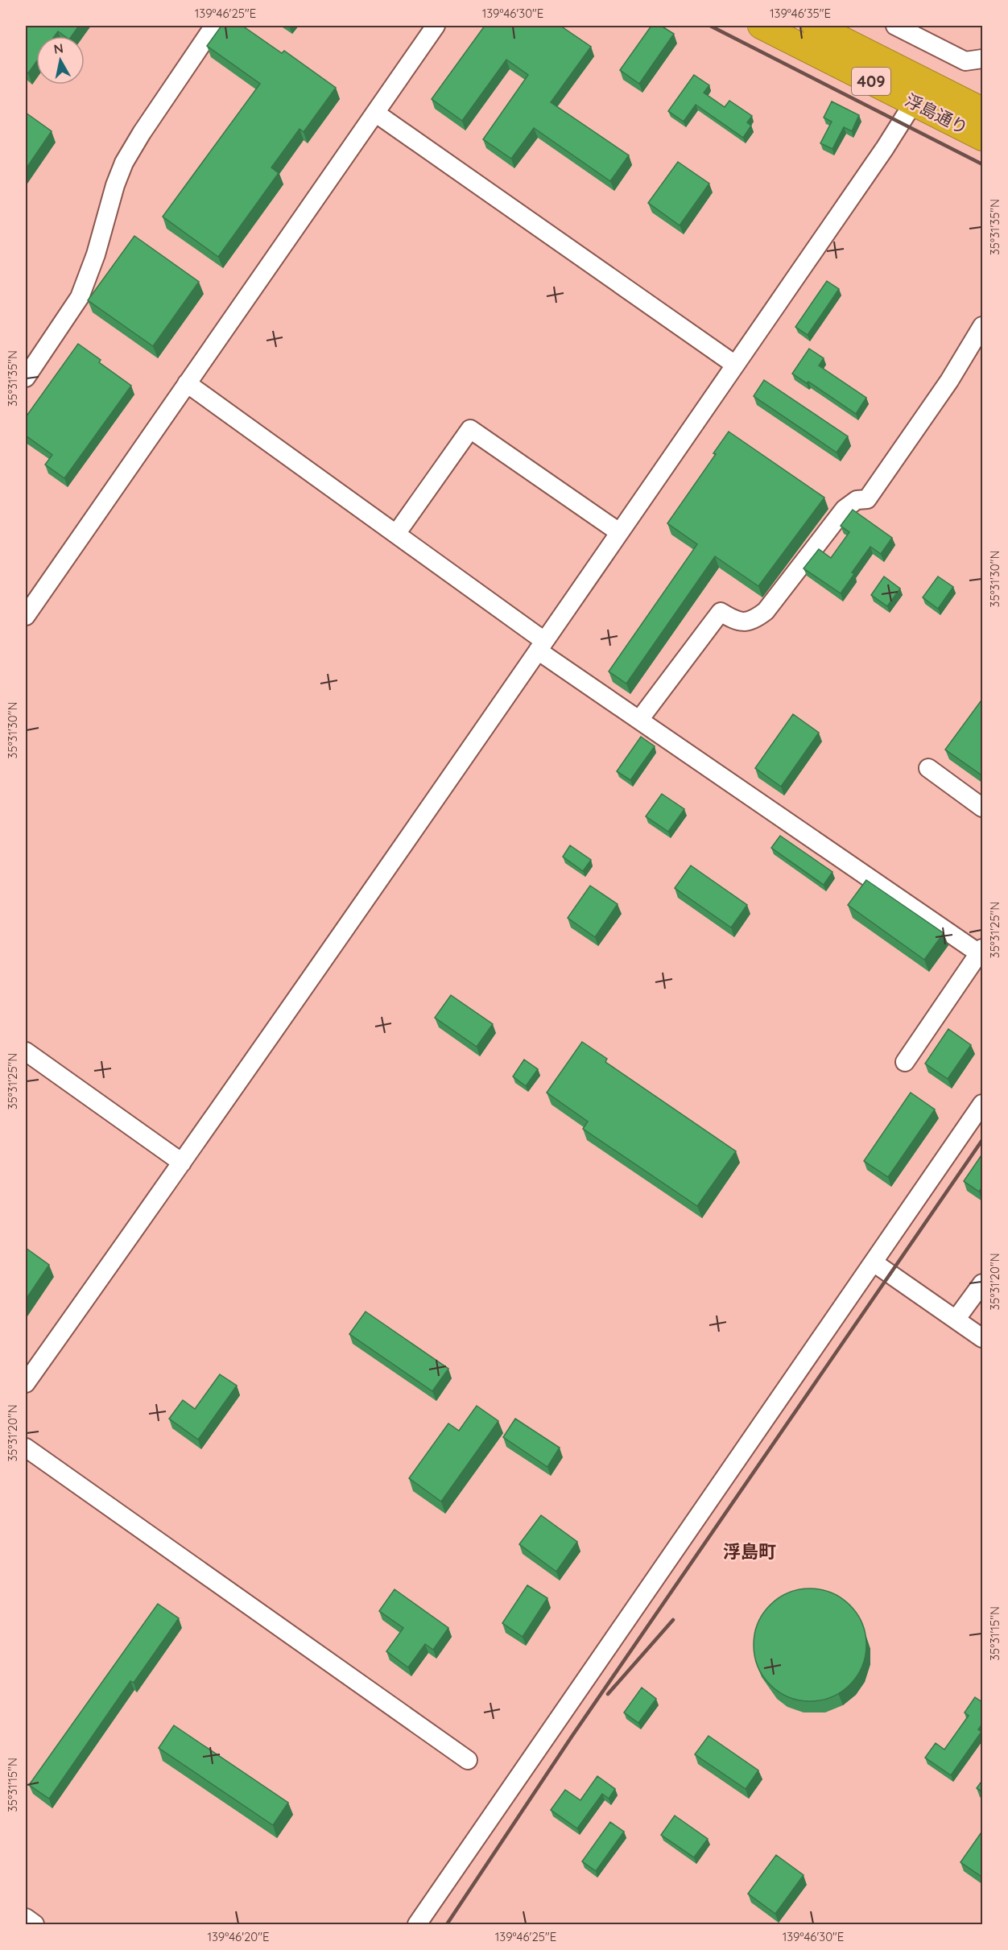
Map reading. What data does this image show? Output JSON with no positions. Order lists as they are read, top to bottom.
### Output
{
  "streets": {
    "highway": ["409", "浮島通り"]
  },
  "districts": ["浮島町"],
  "north": "top",
  "coordinates": [
    "139°46'25\"E",
    "139°46'30\"E",
    "139°46'35\"E",
    "35°31'35\"N",
    "35°31'30\"N",
    "35°31'25\"N",
    "35°31'20\"N",
    "35°31'15\"N",
    "139°46'20\"E"
  ]
}
